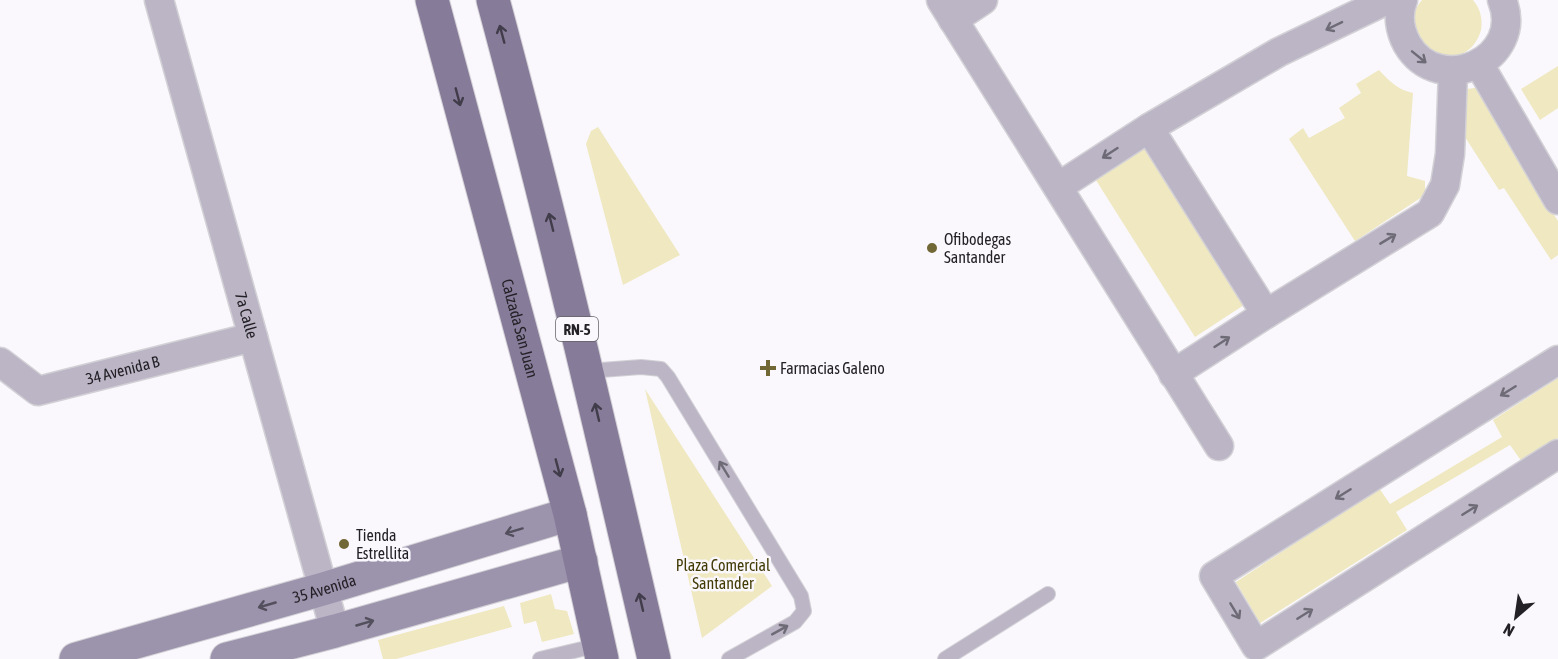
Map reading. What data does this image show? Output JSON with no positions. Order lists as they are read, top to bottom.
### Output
{
  "streets": {
    "main road": ["Calzada San Juan", "RN-5"],
    "street": ["7a Calle", "34 Avenida B", "35 Avenida"]
  },
  "crossings": [
    ["7a Calle", "34 Avenida B"],
    ["7a Calle", "35 Avenida"],
    ["Calzada San Juan", "35 Avenida"]
  ],
  "parks": ["Plaza Comercial Santander"],
  "places": {
    "other": ["Ofibodegas Santander", "Tienda Estrellita"],
    "health": ["Farmacias Galeno"]
  },
  "north": "bottom left"
}
